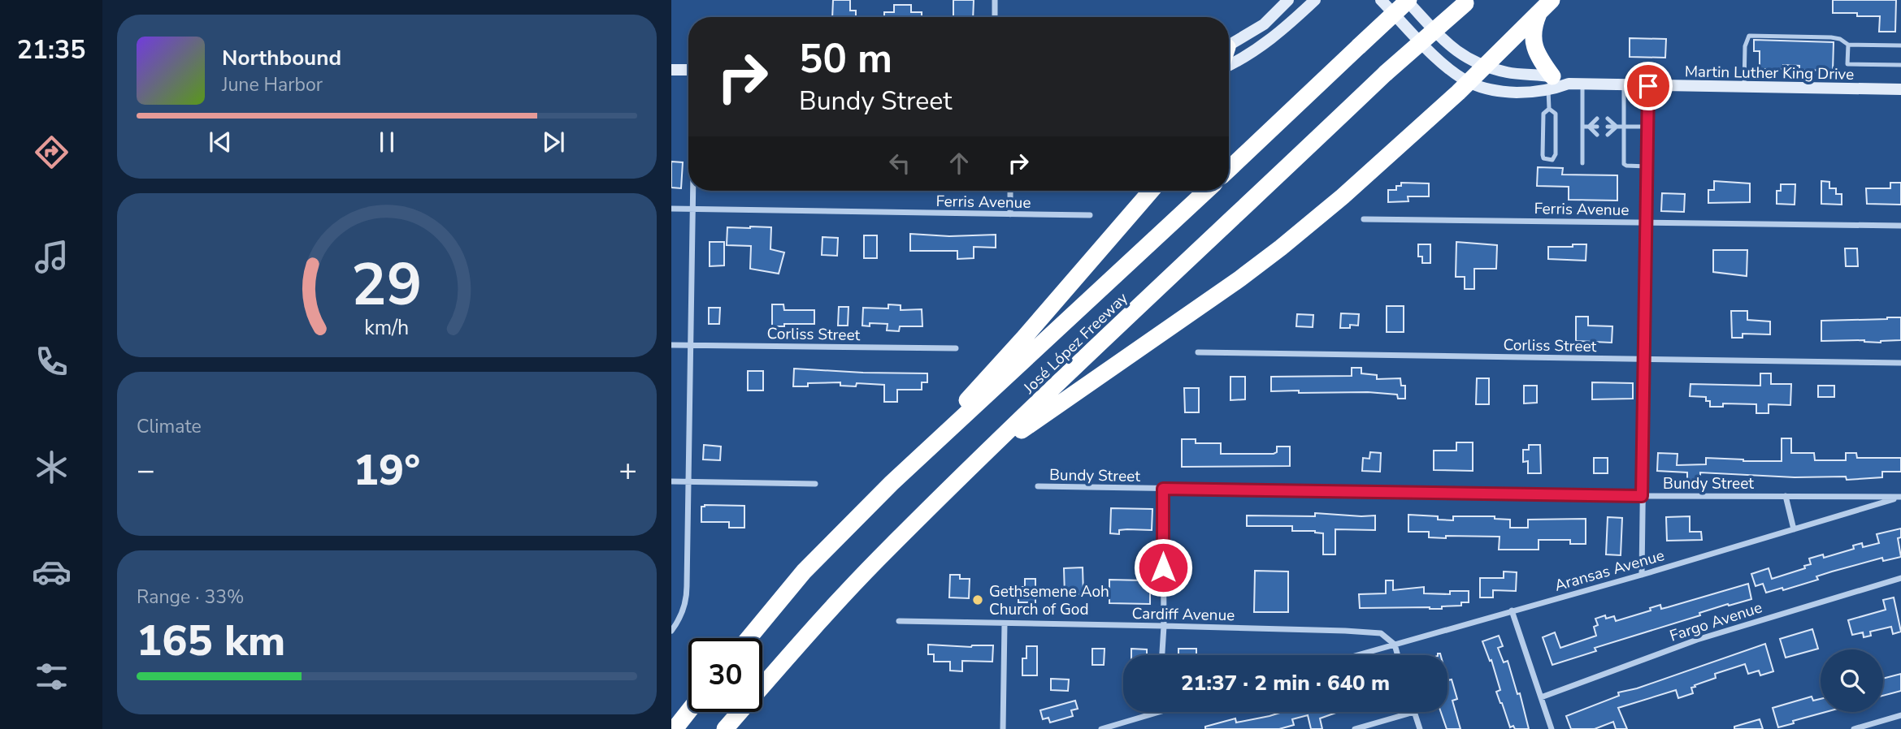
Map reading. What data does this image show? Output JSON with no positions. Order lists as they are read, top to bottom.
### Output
{
  "streets": {
    "highway": ["José López Freeway"],
    "main road": ["Martin Luther King Drive"],
    "street": [
      "Ferris Avenue",
      "Corliss Street",
      "Bundy Street",
      "Aransas Avenue",
      "Cardiff Avenue",
      "Fargo Avenue"
    ]
  },
  "crossings": [
    ["Bundy Street", "Aransas Avenue"],
    ["Aransas Avenue", "Cardiff Avenue"]
  ],
  "places": ["Gethsemene Aoh Church of God"],
  "page": {
    "tabs": "21:35",
    "turn": ["50 m", "Bundy Street"],
    "song": ["Northbound", "June Harbor"],
    "tile": [
      "Climate",
      ["Range · 33%", "165 km"]
    ],
    "heat": ["−", "19°", "+"],
    "limit": "30",
    "trip": "21:37 · 2 min · 640 m",
    "gauge": ["29", "km/h"]
  }
}
